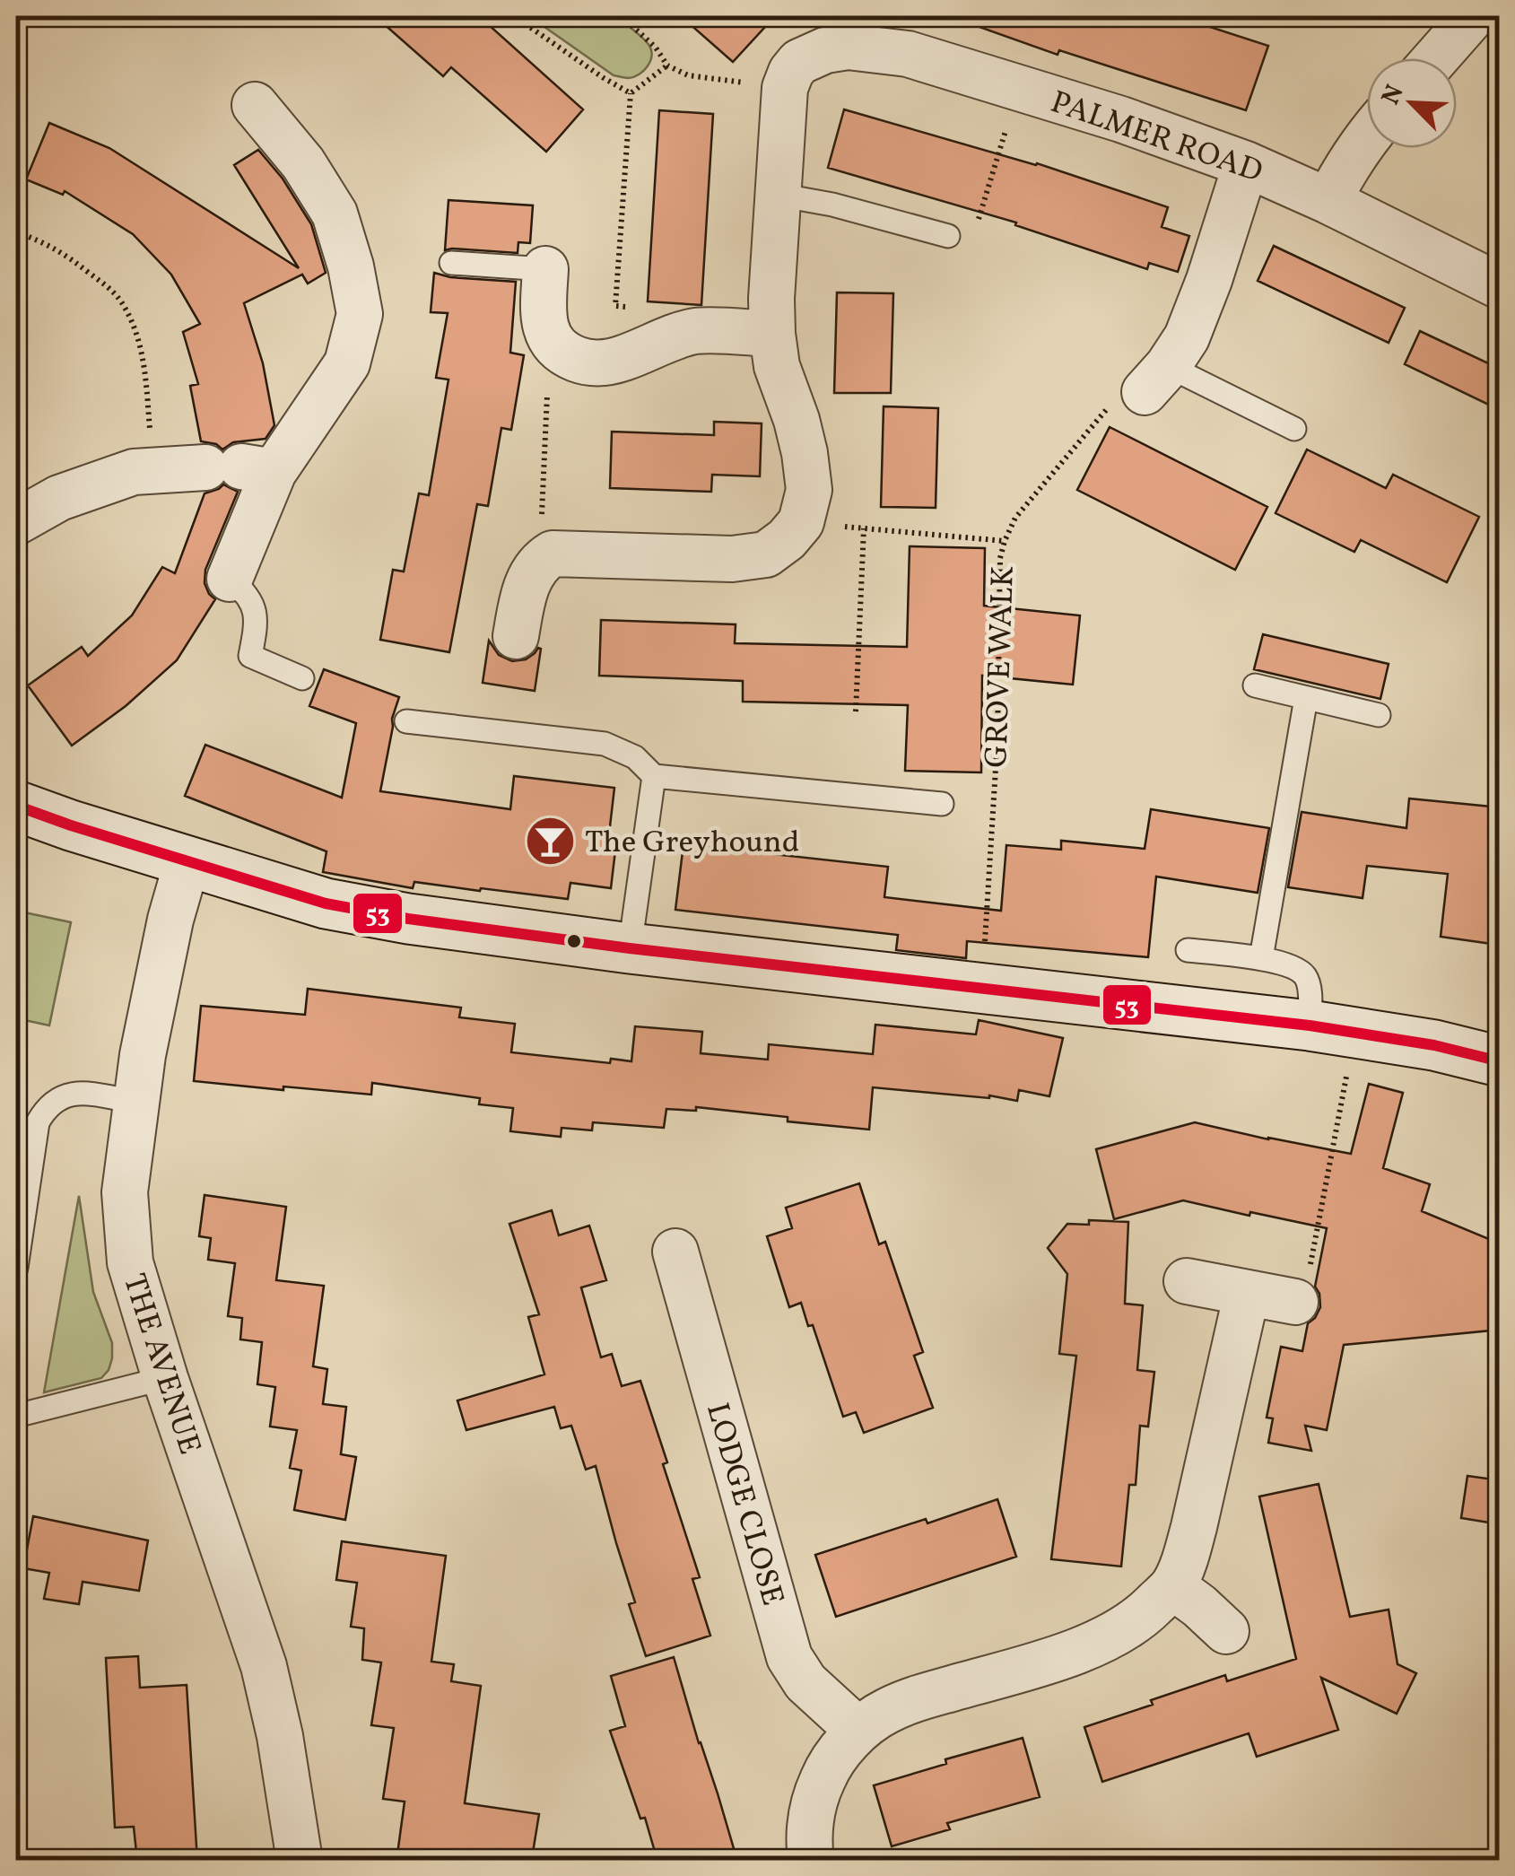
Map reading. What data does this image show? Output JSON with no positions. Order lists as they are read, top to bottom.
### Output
{
  "streets": {
    "street": ["PALMER ROAD", "THE AVENUE", "LODGE CLOSE"],
    "path": ["GROVE WALK"]
  },
  "places": {
    "bar": ["The Greyhound"]
  },
  "lines": ["transit line 53"],
  "north": "top left"
}
